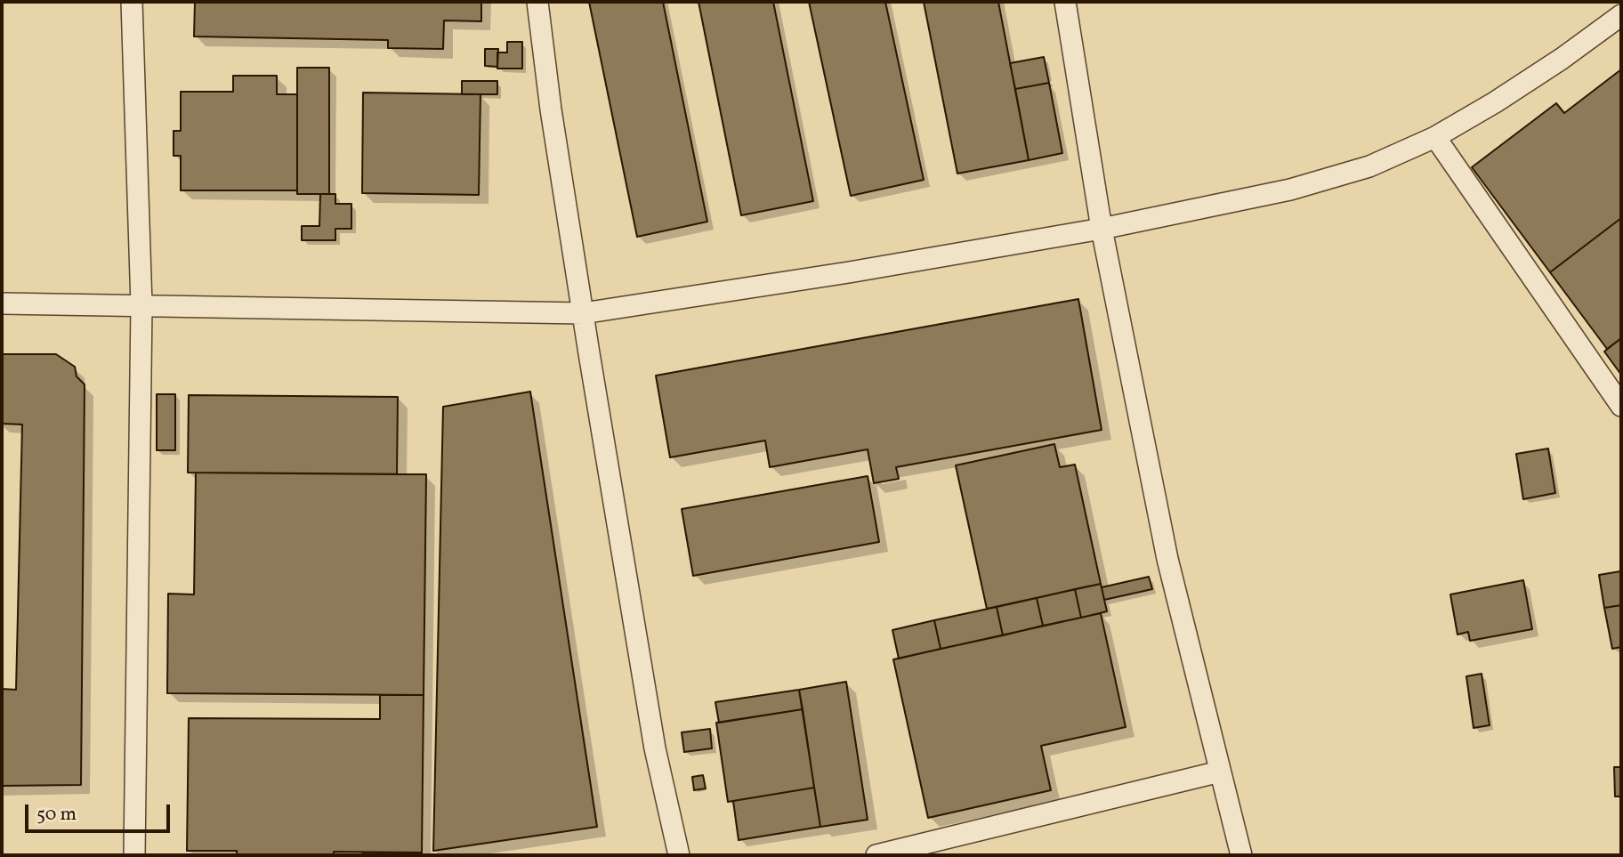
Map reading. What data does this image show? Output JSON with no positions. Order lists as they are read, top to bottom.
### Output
{
  "scale_bar": "50 m"
}
